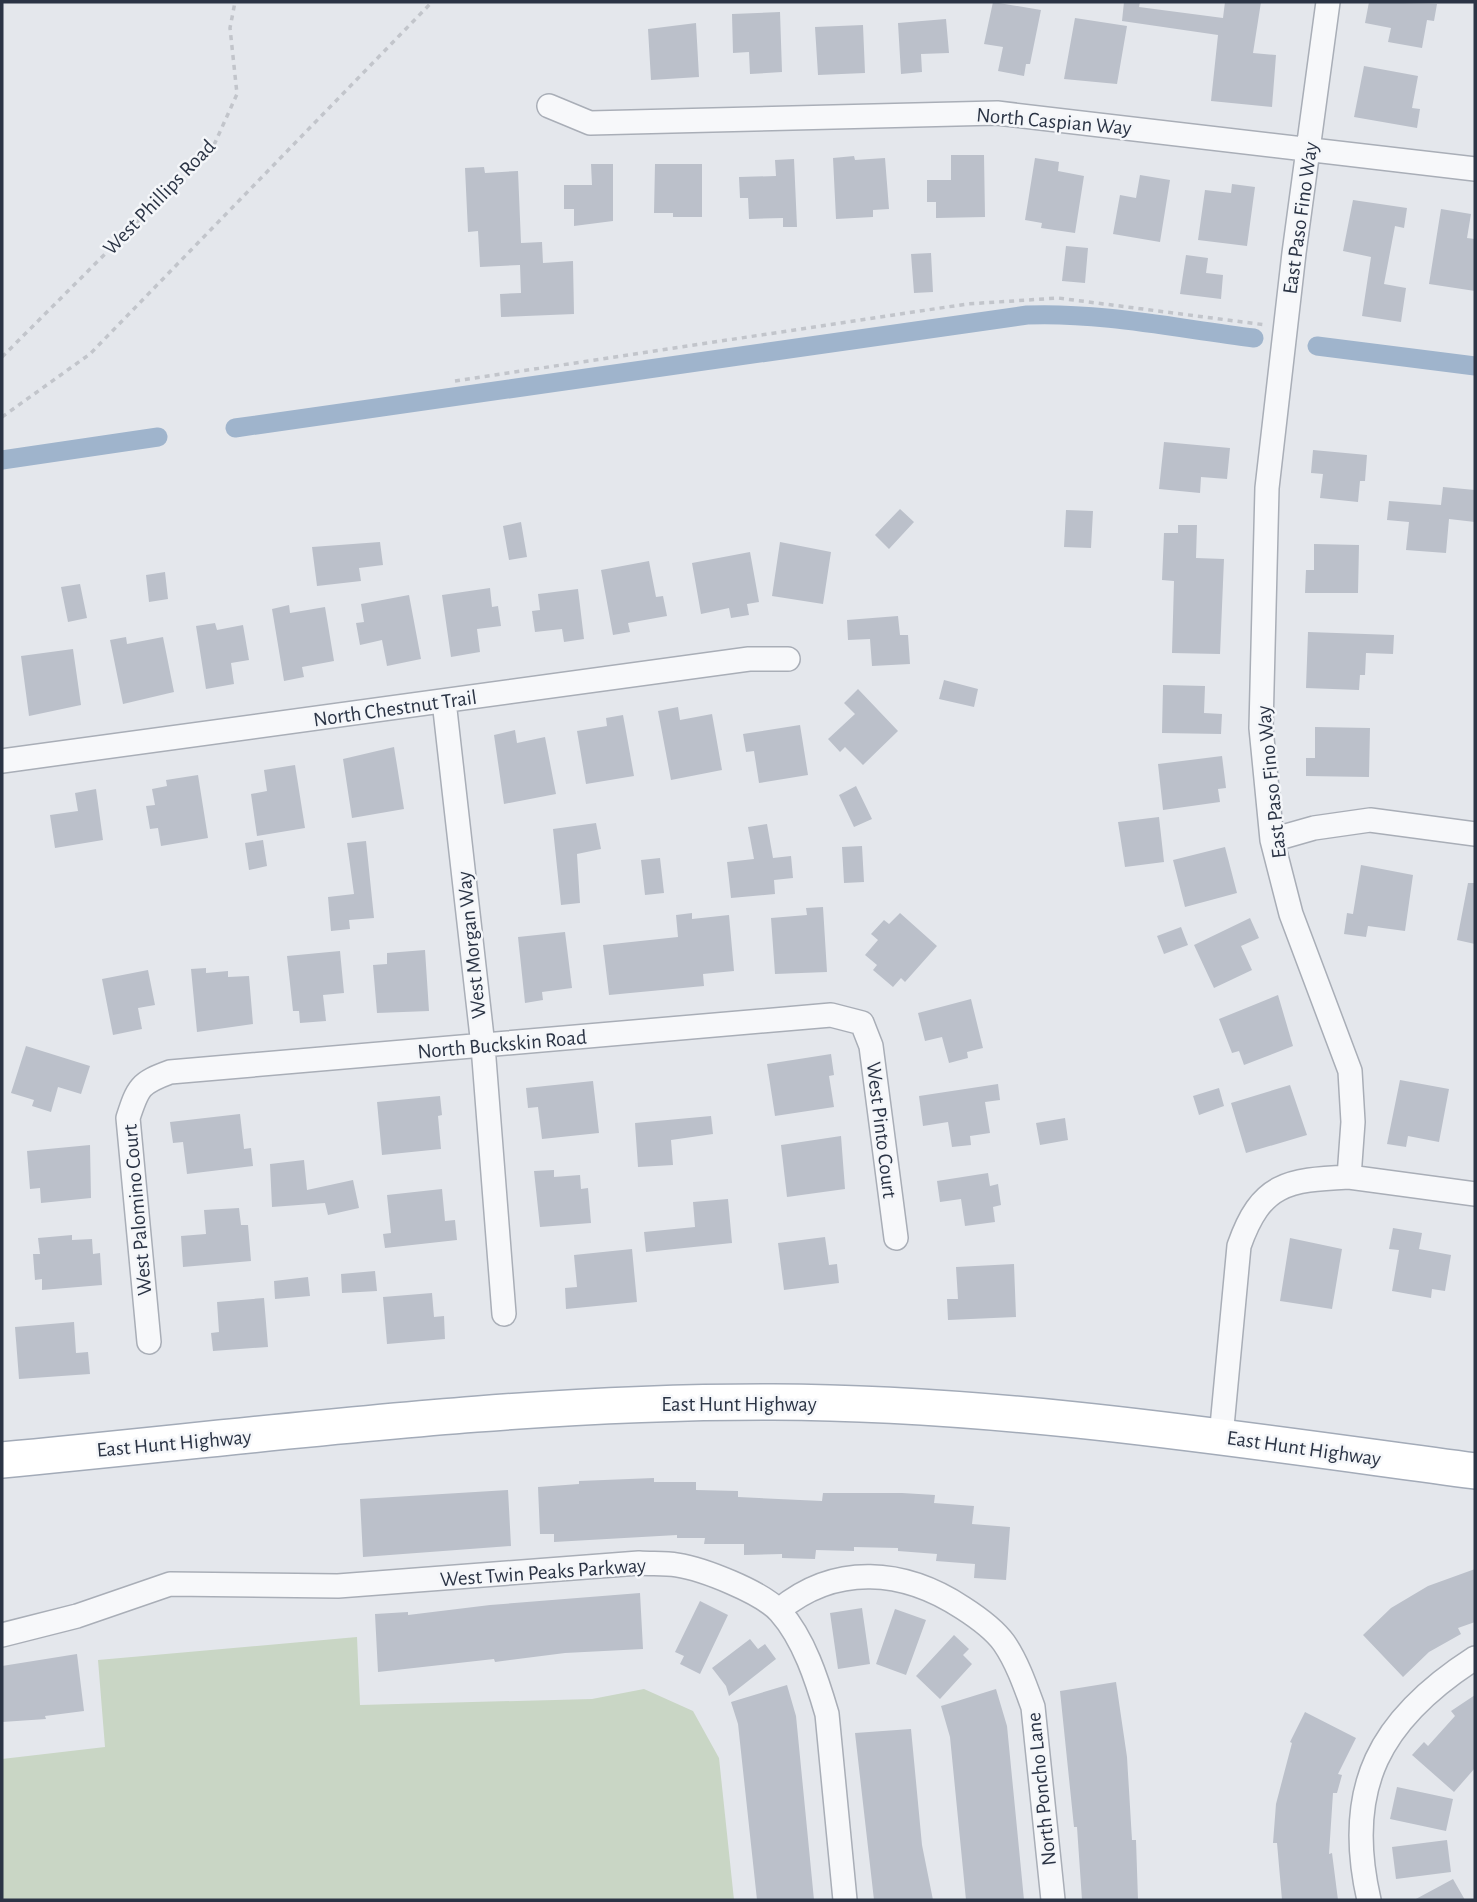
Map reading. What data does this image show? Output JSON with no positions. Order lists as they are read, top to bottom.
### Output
{
  "streets": {
    "main road": ["East Hunt Highway"],
    "street": [
      "North Caspian Way",
      "East Paso Fino Way",
      "North Chestnut Trail",
      "West Morgan Way",
      "North Buckskin Road",
      "West Pinto Court",
      "West Palomino Court",
      "West Twin Peaks Parkway",
      "North Poncho Lane"
    ],
    "path": ["West Phillips Road"]
  },
  "crossings": [
    ["North Caspian Way", "East Paso Fino Way"],
    ["North Chestnut Trail", "West Morgan Way"],
    ["West Morgan Way", "North Buckskin Road"],
    ["North Buckskin Road", "West Pinto Court"],
    ["North Buckskin Road", "West Palomino Court"],
    ["West Twin Peaks Parkway", "North Poncho Lane"]
  ]
}
